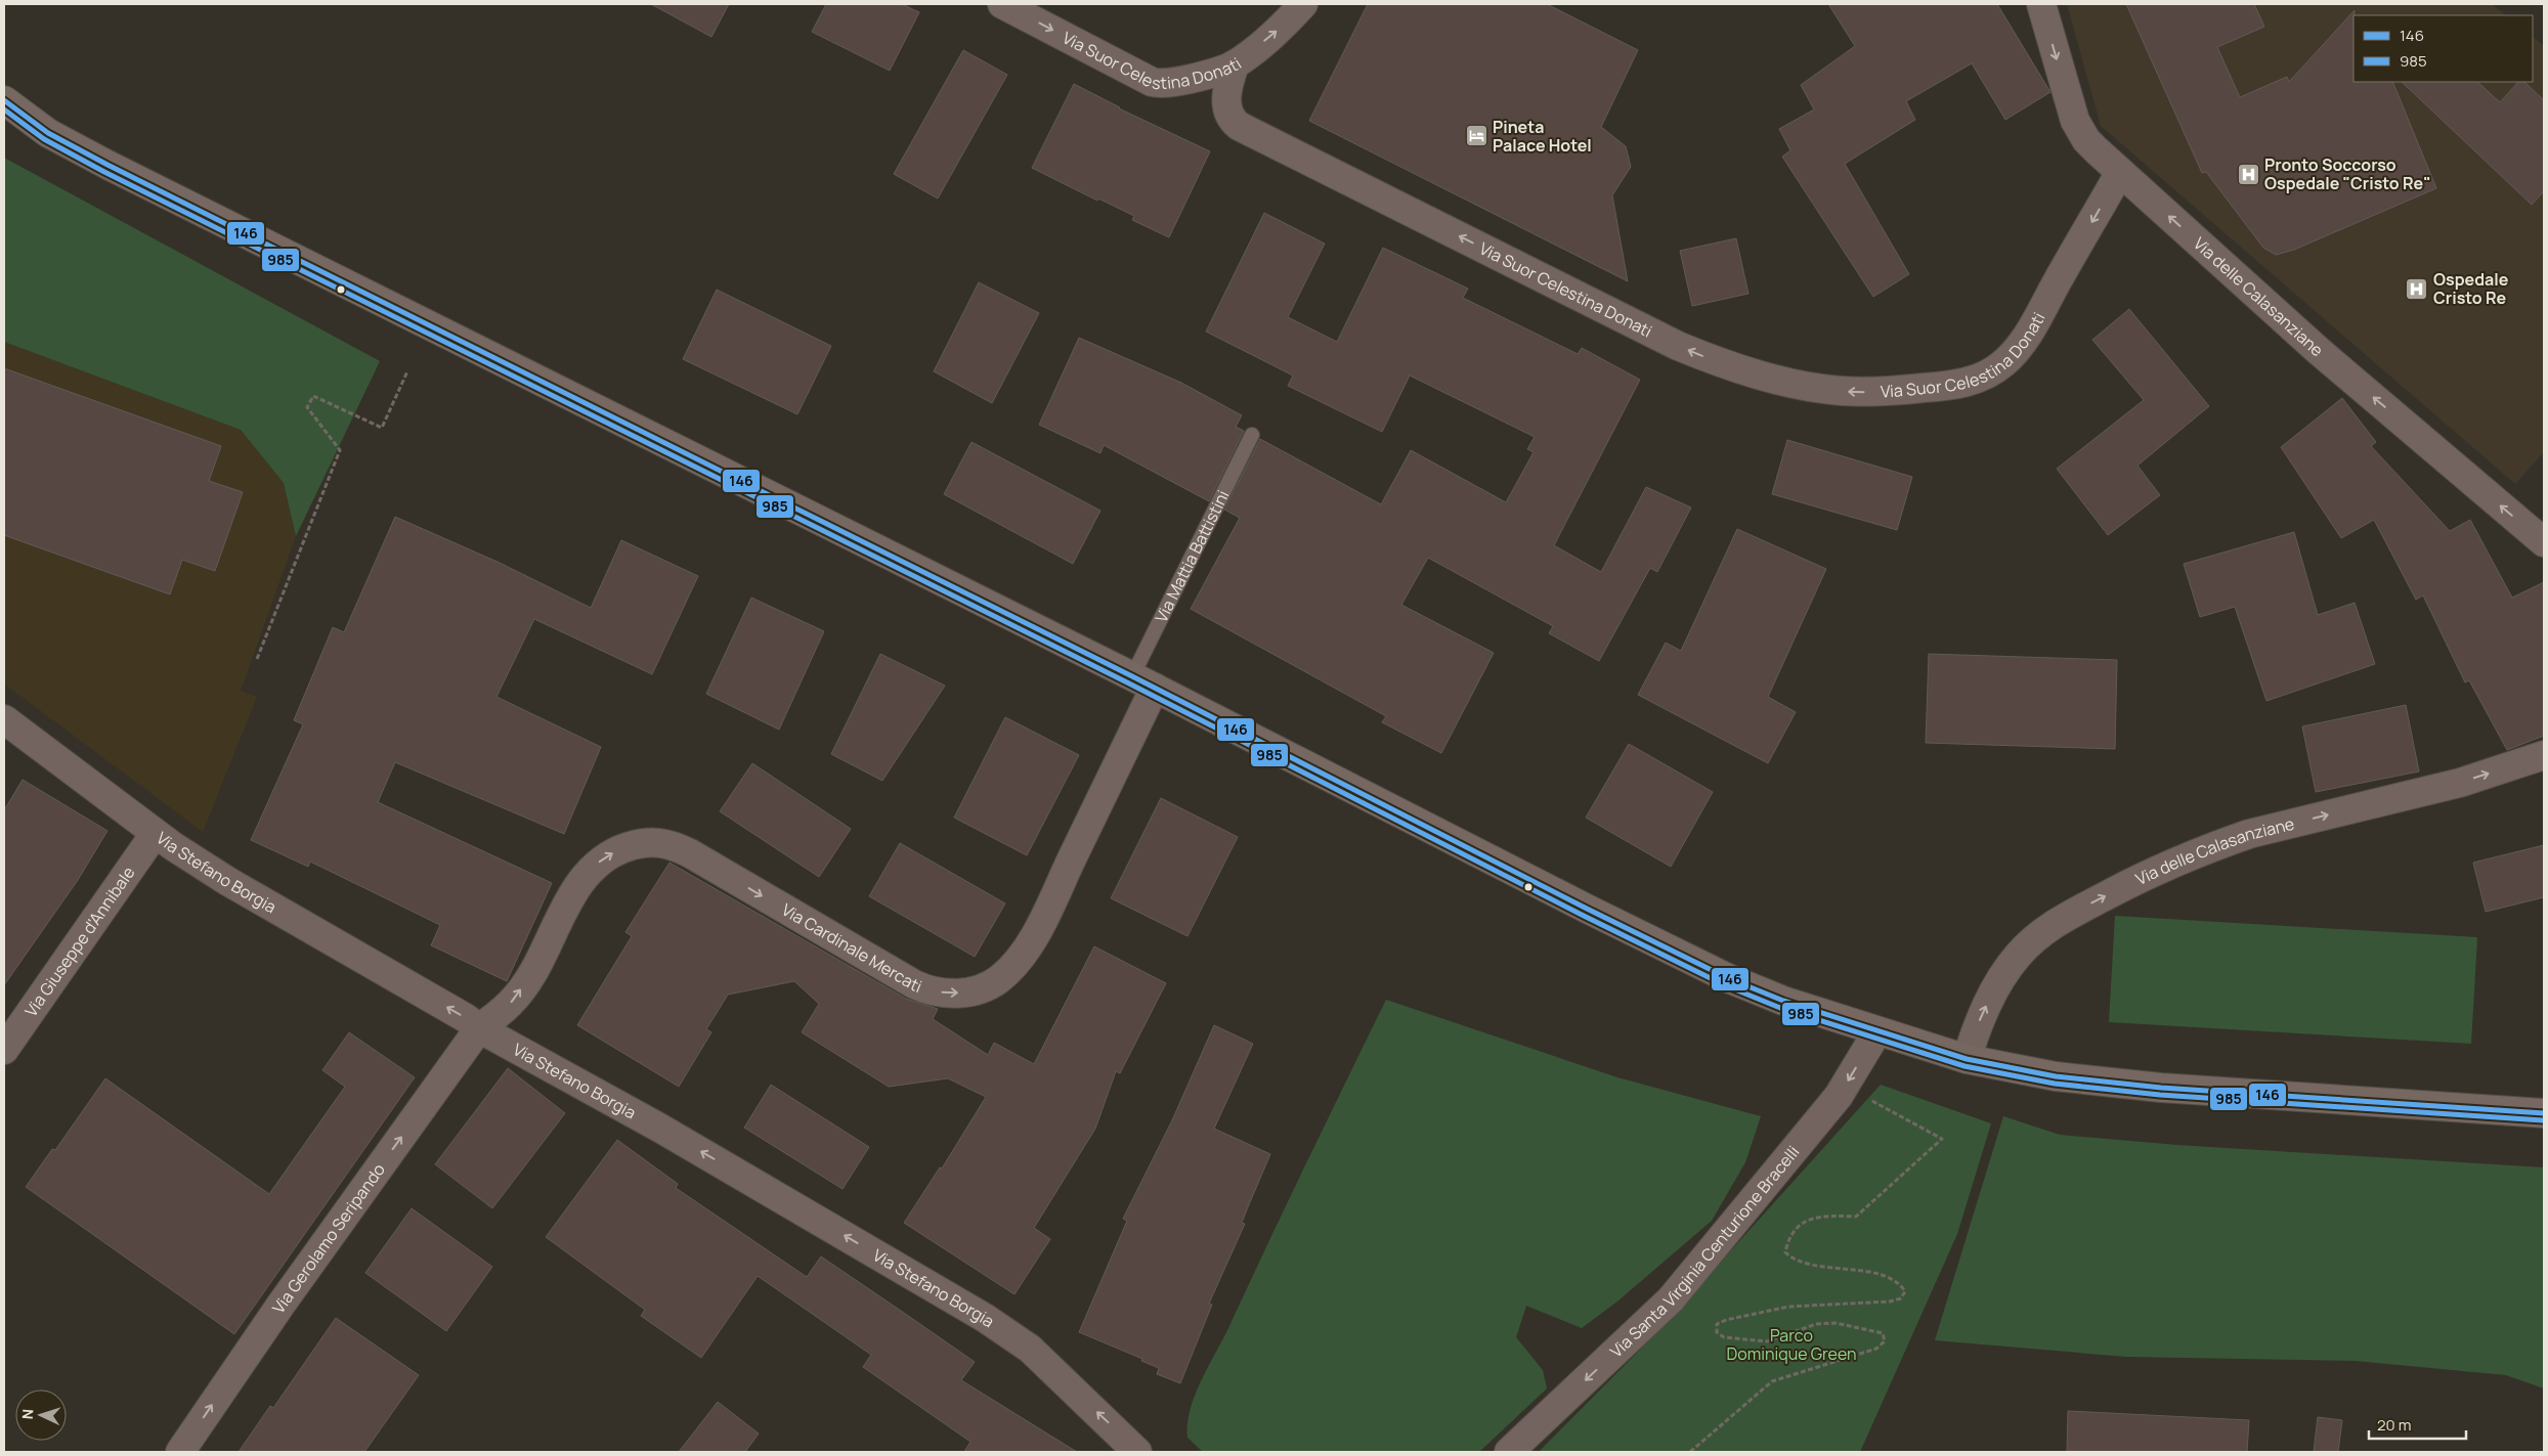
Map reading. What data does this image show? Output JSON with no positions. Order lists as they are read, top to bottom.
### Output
{
  "streets": {
    "street": [
      "Via Suor Celestina Donati",
      "Via delle Calasanziane",
      "Via Stefano Borgia",
      "Via Giuseppe d'Annibale",
      "Via Cardinale Mercati",
      "Via Gerolamo Seripando",
      "Via Santa Virginia Centurione Bracelli"
    ],
    "lane": ["Via Mattia Battistini"]
  },
  "crossings": [
    ["Via Suor Celestina Donati", "Via delle Calasanziane"],
    ["Via Mattia Battistini", "Via Cardinale Mercati"],
    ["Via Stefano Borgia", "Via Giuseppe d'Annibale"],
    ["Via Stefano Borgia", "Via Cardinale Mercati"],
    ["Via Stefano Borgia", "Via Gerolamo Seripando"],
    ["Via Cardinale Mercati", "Via Gerolamo Seripando"]
  ],
  "one_way": ["Via Stefano Borgia", "Via Gerolamo Seripando", "Via Santa Virginia Centurione Bracelli"],
  "parks": ["Parco Dominique Green"],
  "places": {
    "hotel": ["Pineta Palace Hotel"],
    "hospital": ["Pronto Soccorso Ospedale \"Cristo Re\"", "Ospedale Cristo Re"]
  },
  "lines": ["transit line 146", "transit line 985"],
  "legend": ["146", "985"],
  "scale_bar": "20 m",
  "north": "left"
}
